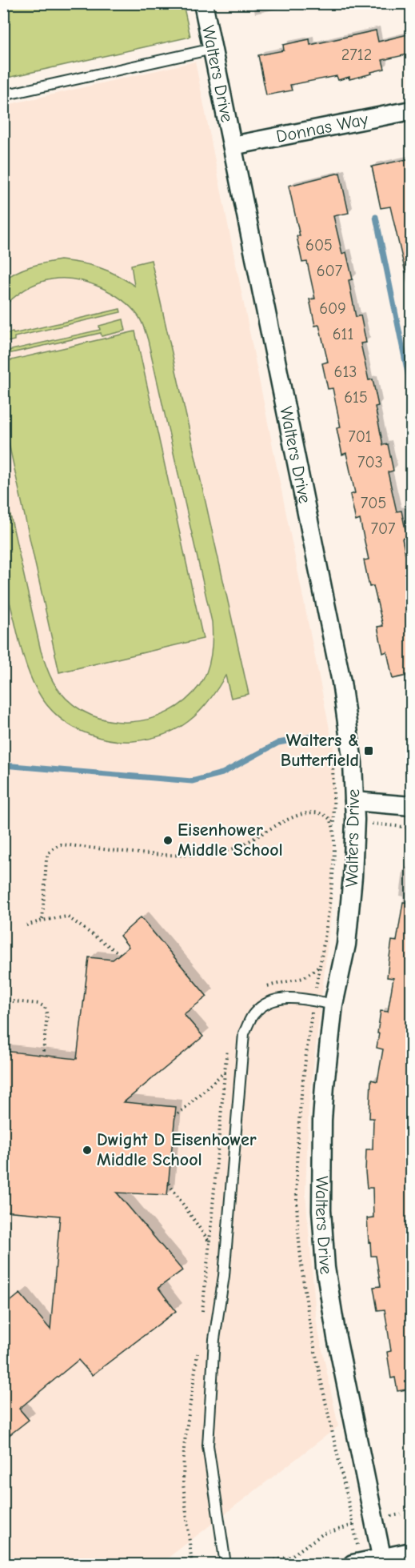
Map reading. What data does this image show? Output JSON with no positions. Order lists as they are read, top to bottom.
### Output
{
  "streets": {
    "street": ["Walters Drive", "Donnas Way"]
  },
  "crossings": [
    ["Walters Drive", "Donnas Way"]
  ],
  "places": {
    "transit": ["Walters & Butterfield"],
    "other": ["Eisenhower Middle School", "Dwight D Eisenhower Middle School"]
  },
  "house_numbers": [
    "2712",
    "605",
    "607",
    "609",
    "611",
    "613",
    "615",
    "701",
    "703",
    "705",
    "707"
  ]
}
